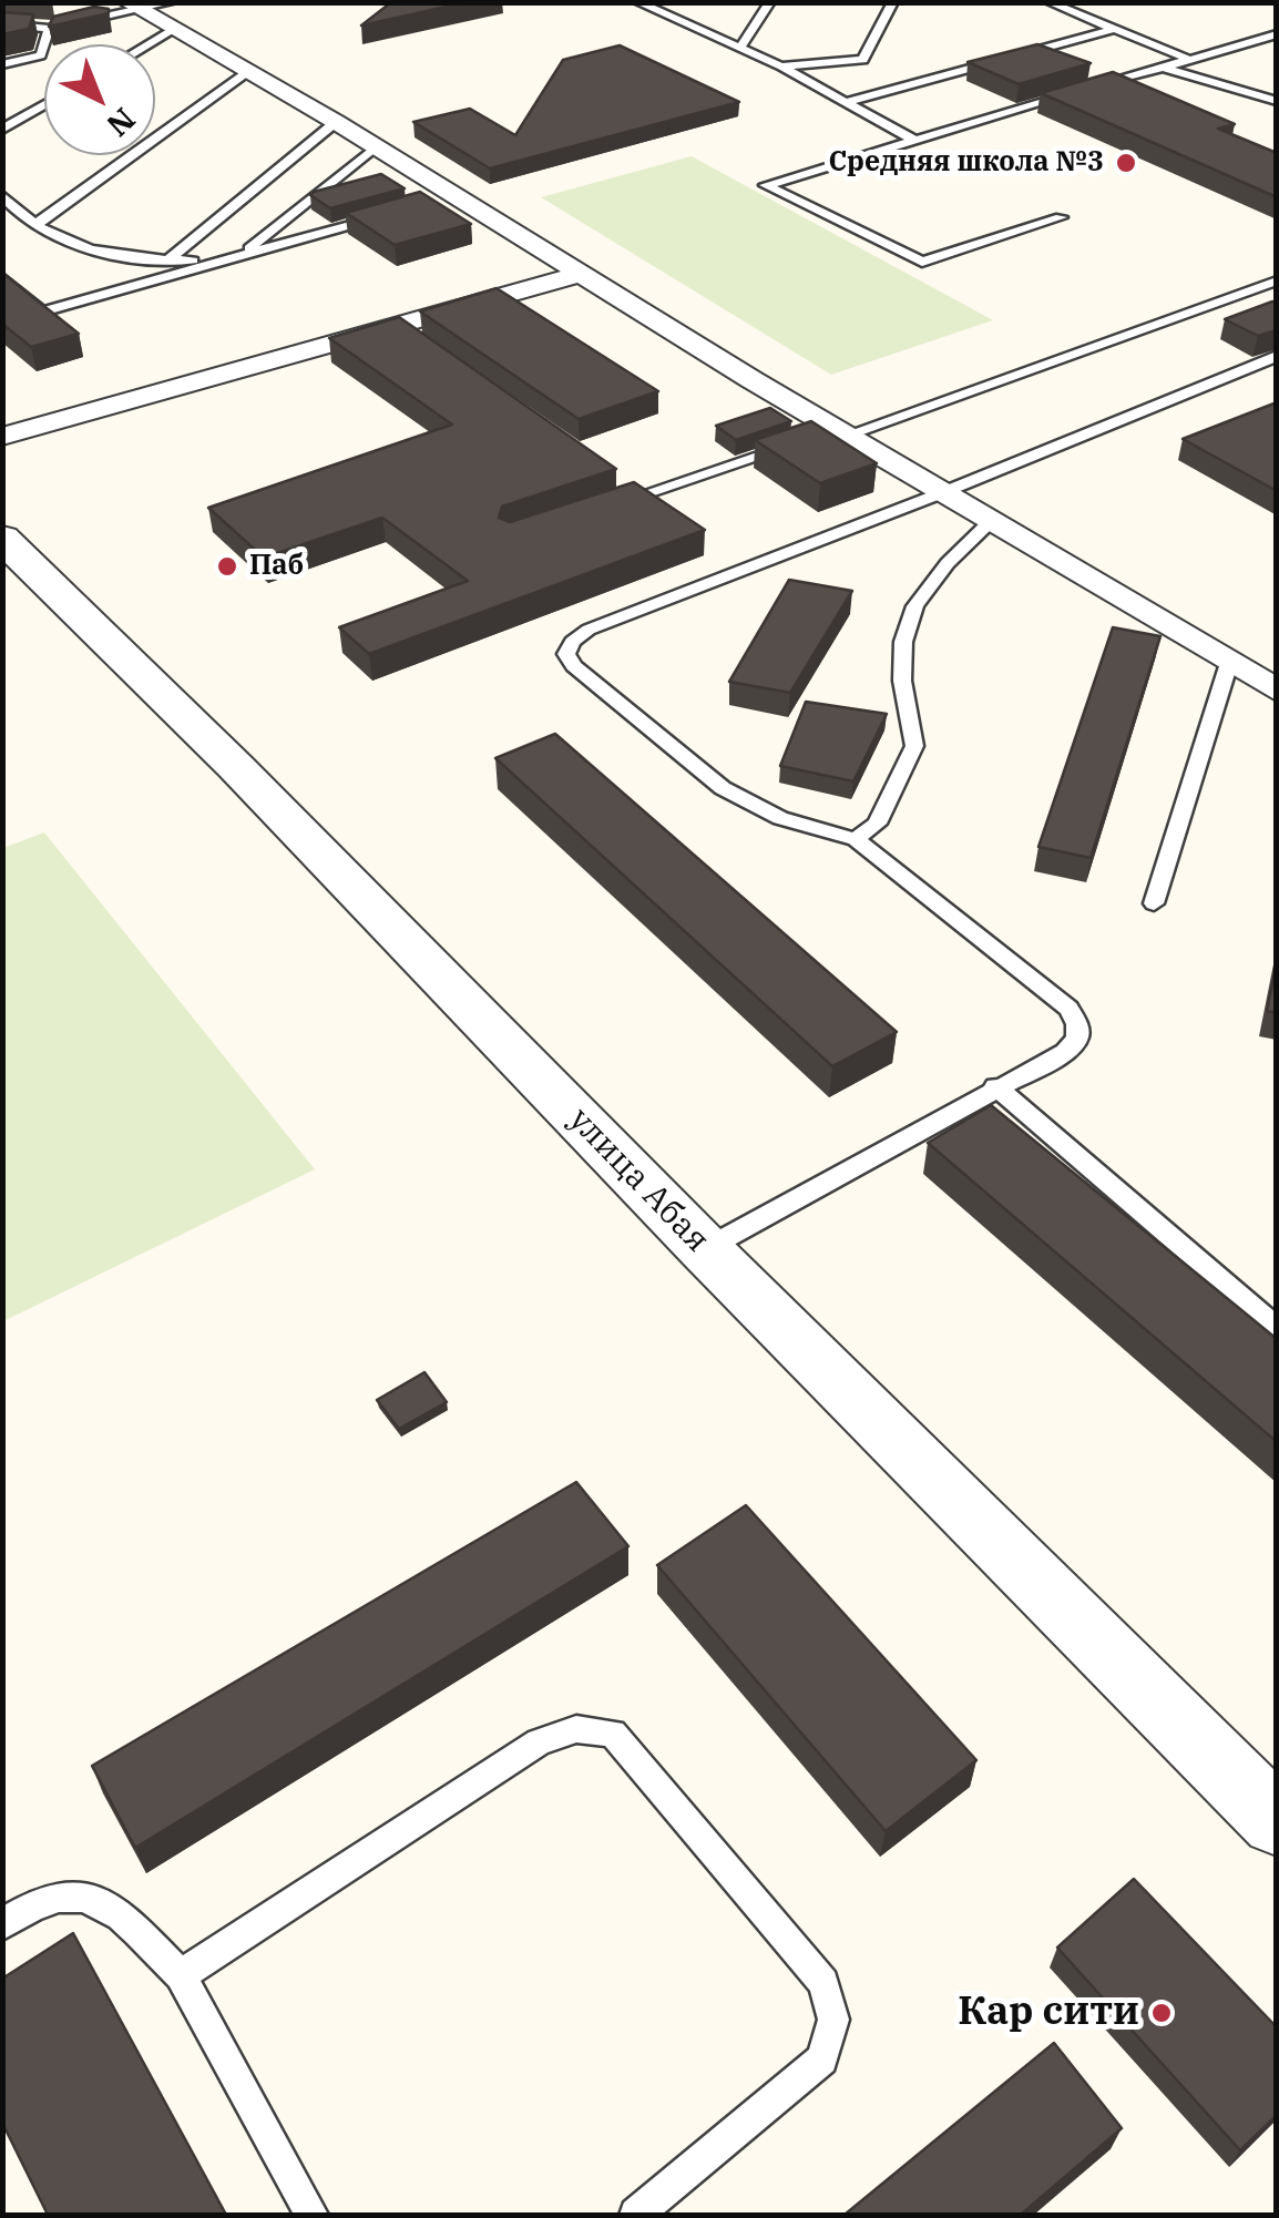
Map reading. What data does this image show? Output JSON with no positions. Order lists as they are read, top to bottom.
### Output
{
  "streets": {
    "street": ["улица Абая"]
  },
  "places": ["Средняя школа №3", "Паб", "Кар сити"],
  "north": "bottom right"
}
